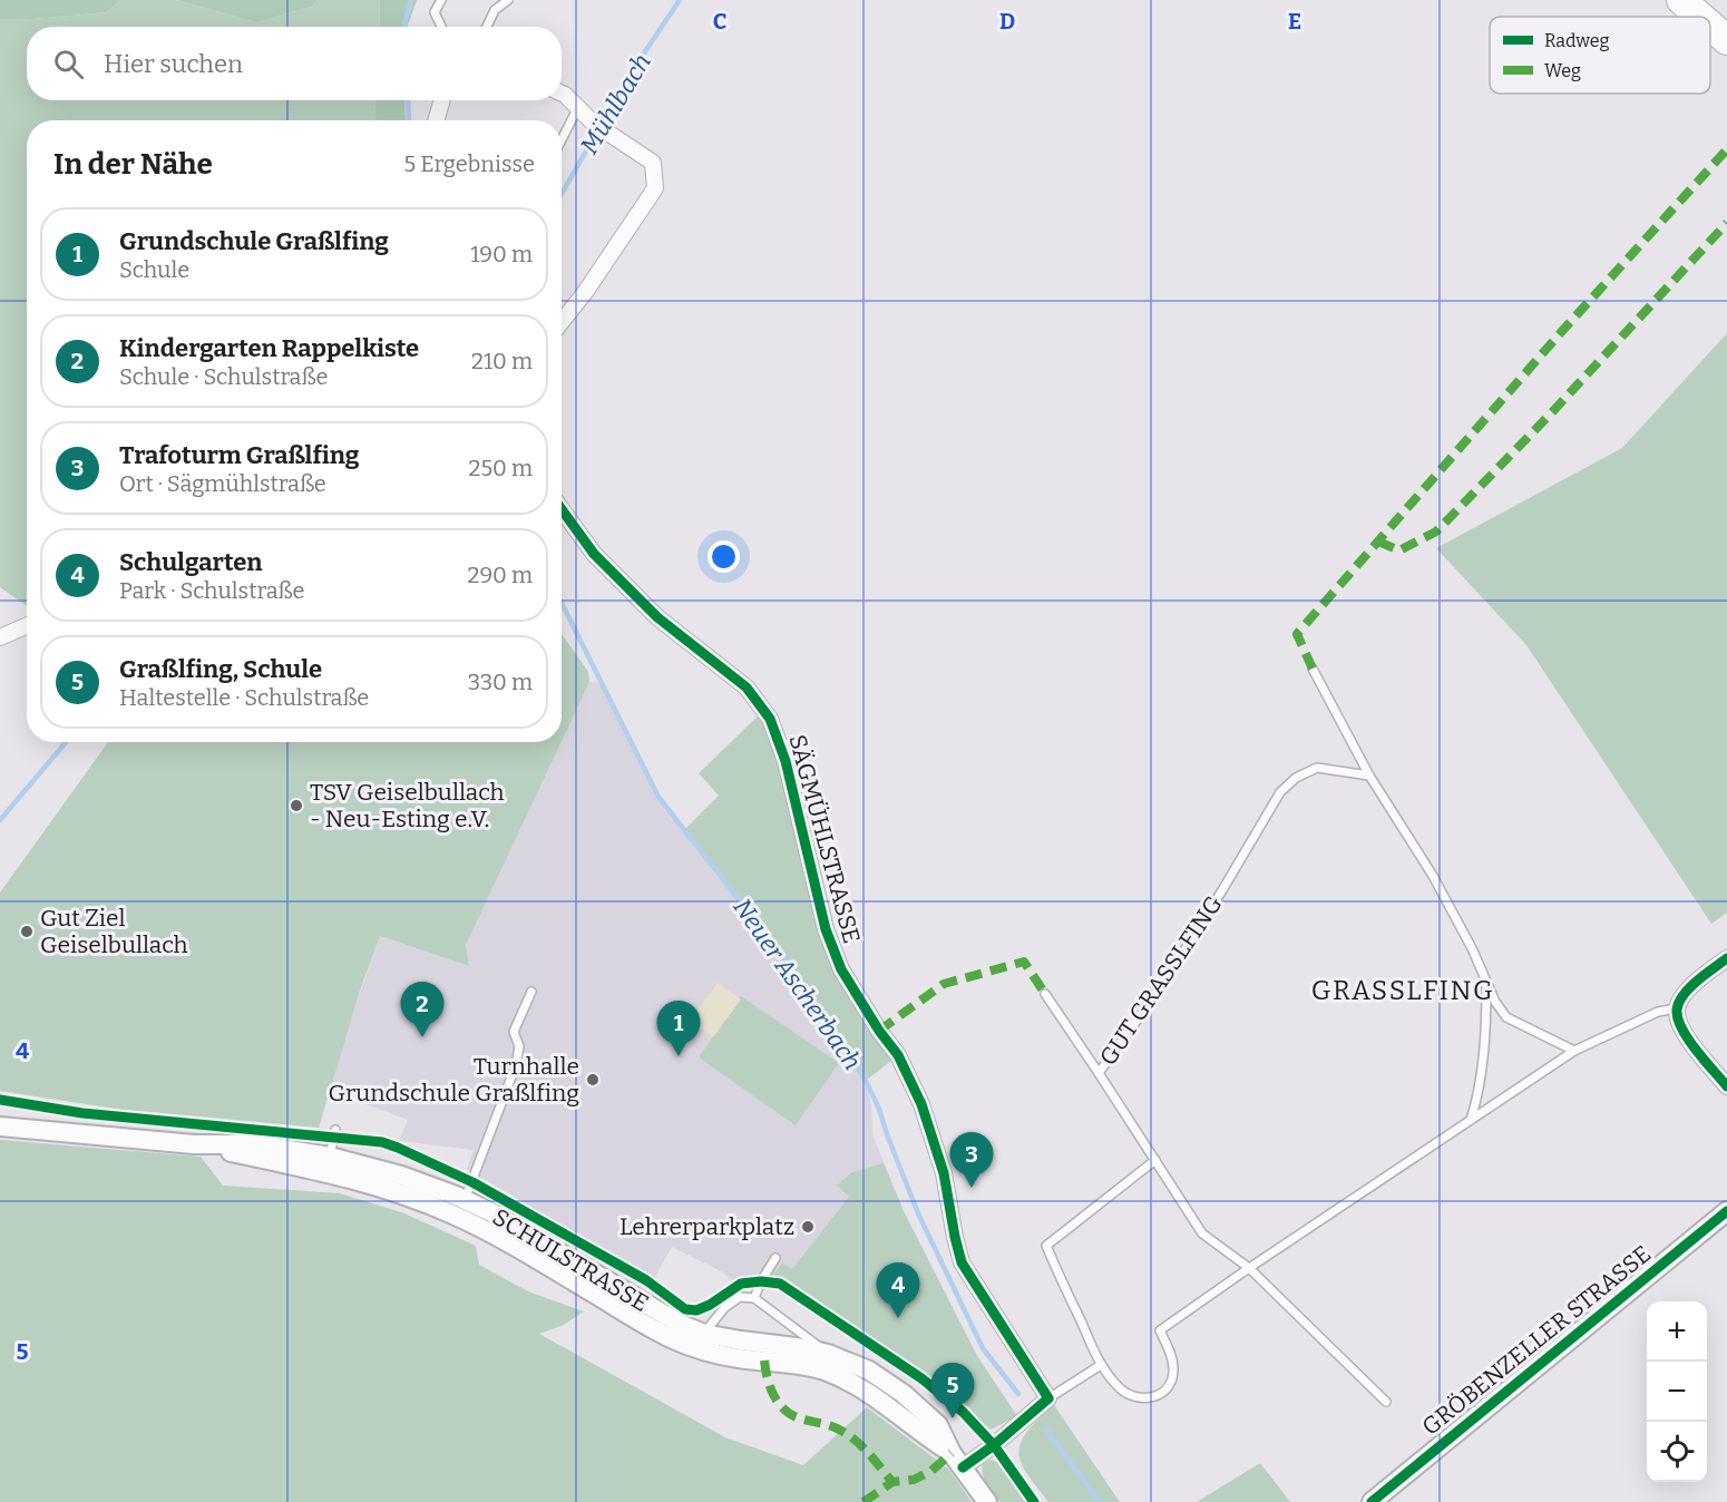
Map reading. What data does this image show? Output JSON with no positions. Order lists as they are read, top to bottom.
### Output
{
  "streets": {
    "street": ["SÄGMÜHLSTRASSE", "SCHULSTRASSE", "GRÖBENZELLER STRASSE"],
    "lane": ["GUT GRASSLFING"]
  },
  "districts": ["GRASSLFING"],
  "water": ["Mühlbach", "Neuer Ascherbach"],
  "places": [
    "TSV Geiselbullach - Neu-Esting e.V.",
    "Gut Ziel Geiselbullach",
    "Turnhalle Grundschule Graßlfing",
    "Lehrerparkplatz"
  ],
  "legend": ["Radweg", "Weg"],
  "page": {
    "search": "Hier suchen",
    "heading": ["In der Nähe", "5 Ergebnisse"],
    "list": [
      {
        "mark": "1",
        "name": "Grundschule Graßlfing",
        "note": "Schule",
        "value": "190 m"
      },
      {
        "mark": "2",
        "name": "Kindergarten Rappelkiste",
        "note": "Schule · Schulstraße",
        "value": "210 m"
      },
      {
        "mark": "3",
        "name": "Trafoturm Graßlfing",
        "note": "Ort · Sägmühlstraße",
        "value": "250 m"
      },
      {
        "mark": "4",
        "name": "Schulgarten",
        "note": "Park · Schulstraße",
        "value": "290 m"
      },
      {
        "mark": "5",
        "name": "Graßlfing, Schule",
        "note": "Haltestelle · Schulstraße",
        "value": "330 m"
      }
    ],
    "pins": [
      "2",
      "1",
      "3",
      "4",
      "5"
    ],
    "map_buttons": ["+", "−"]
  },
  "grid": {
    "columns": ["C", "D", "E"],
    "rows": ["4", "5"]
  }
}
